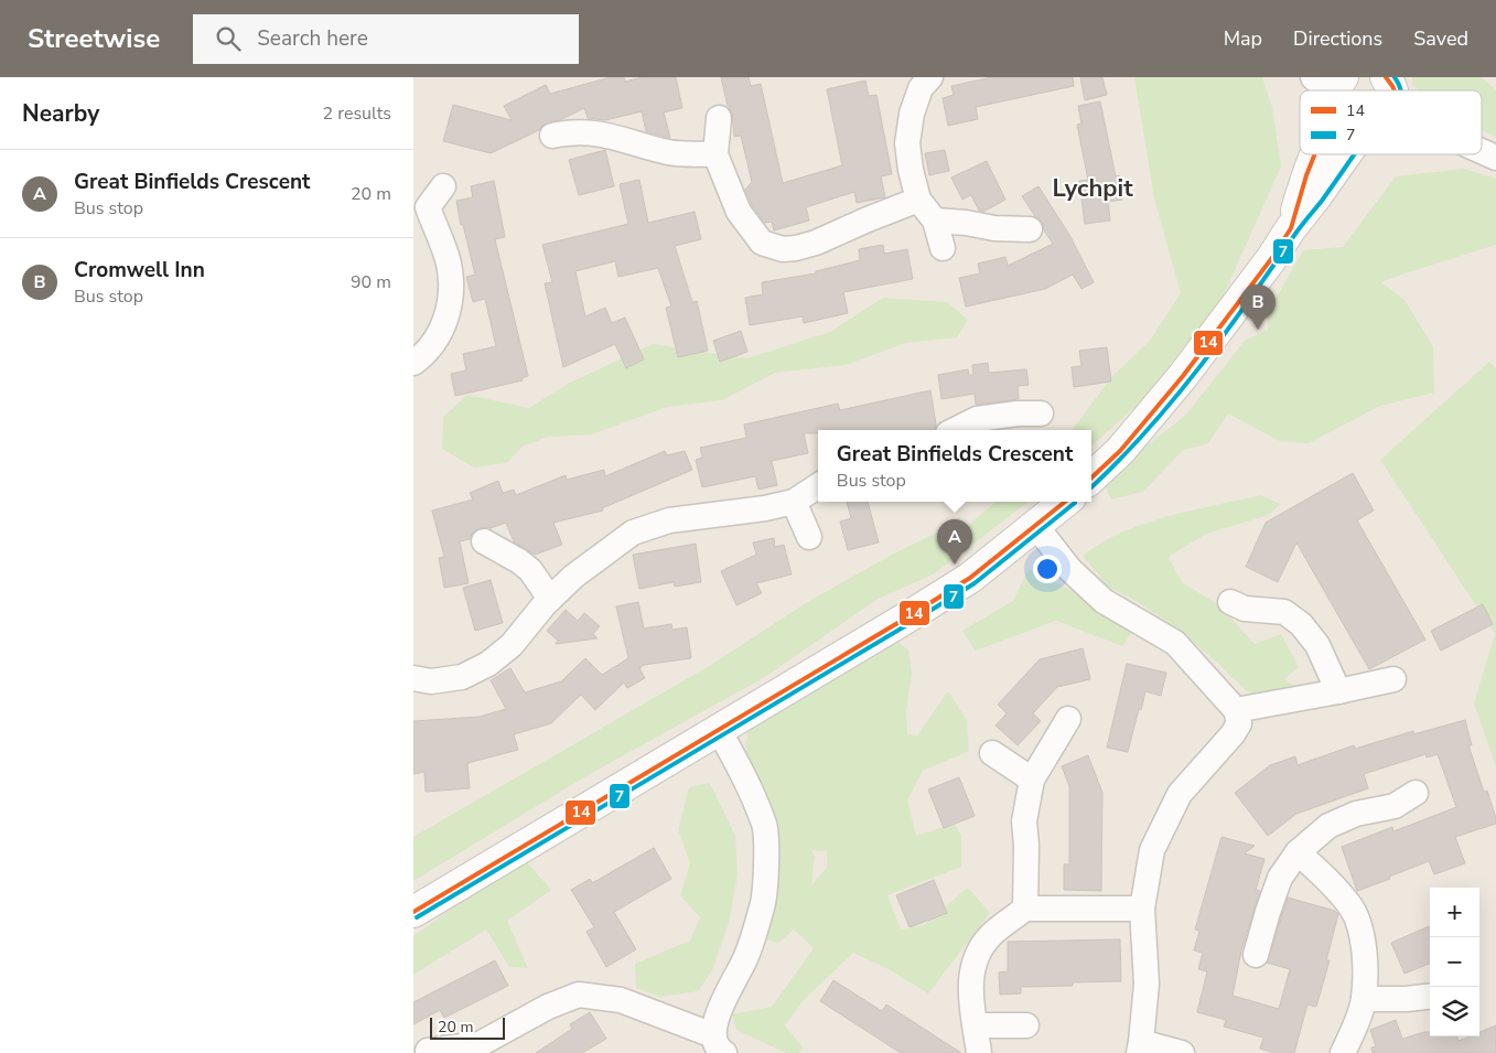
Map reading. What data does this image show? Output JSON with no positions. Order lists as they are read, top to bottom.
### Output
{
  "districts": ["Lychpit"],
  "lines": ["transit line 14", "transit line 7"],
  "legend": ["14", "7"],
  "scale_bar": "20 m",
  "page": {
    "header": "Streetwise",
    "search": "Search here",
    "nav": ["Map", "Directions", "Saved"],
    "heading": ["Nearby", "2 results"],
    "list": [
      {
        "mark": "A",
        "name": "Great Binfields Crescent",
        "note": "Bus stop",
        "value": "20 m"
      },
      {
        "mark": "B",
        "name": "Cromwell Inn",
        "note": "Bus stop",
        "value": "90 m"
      }
    ],
    "pins": ["B", "A"],
    "popup": ["Great Binfields Crescent", "Bus stop"],
    "map_buttons": ["+", "−"],
    "scale": "20 m"
  }
}
